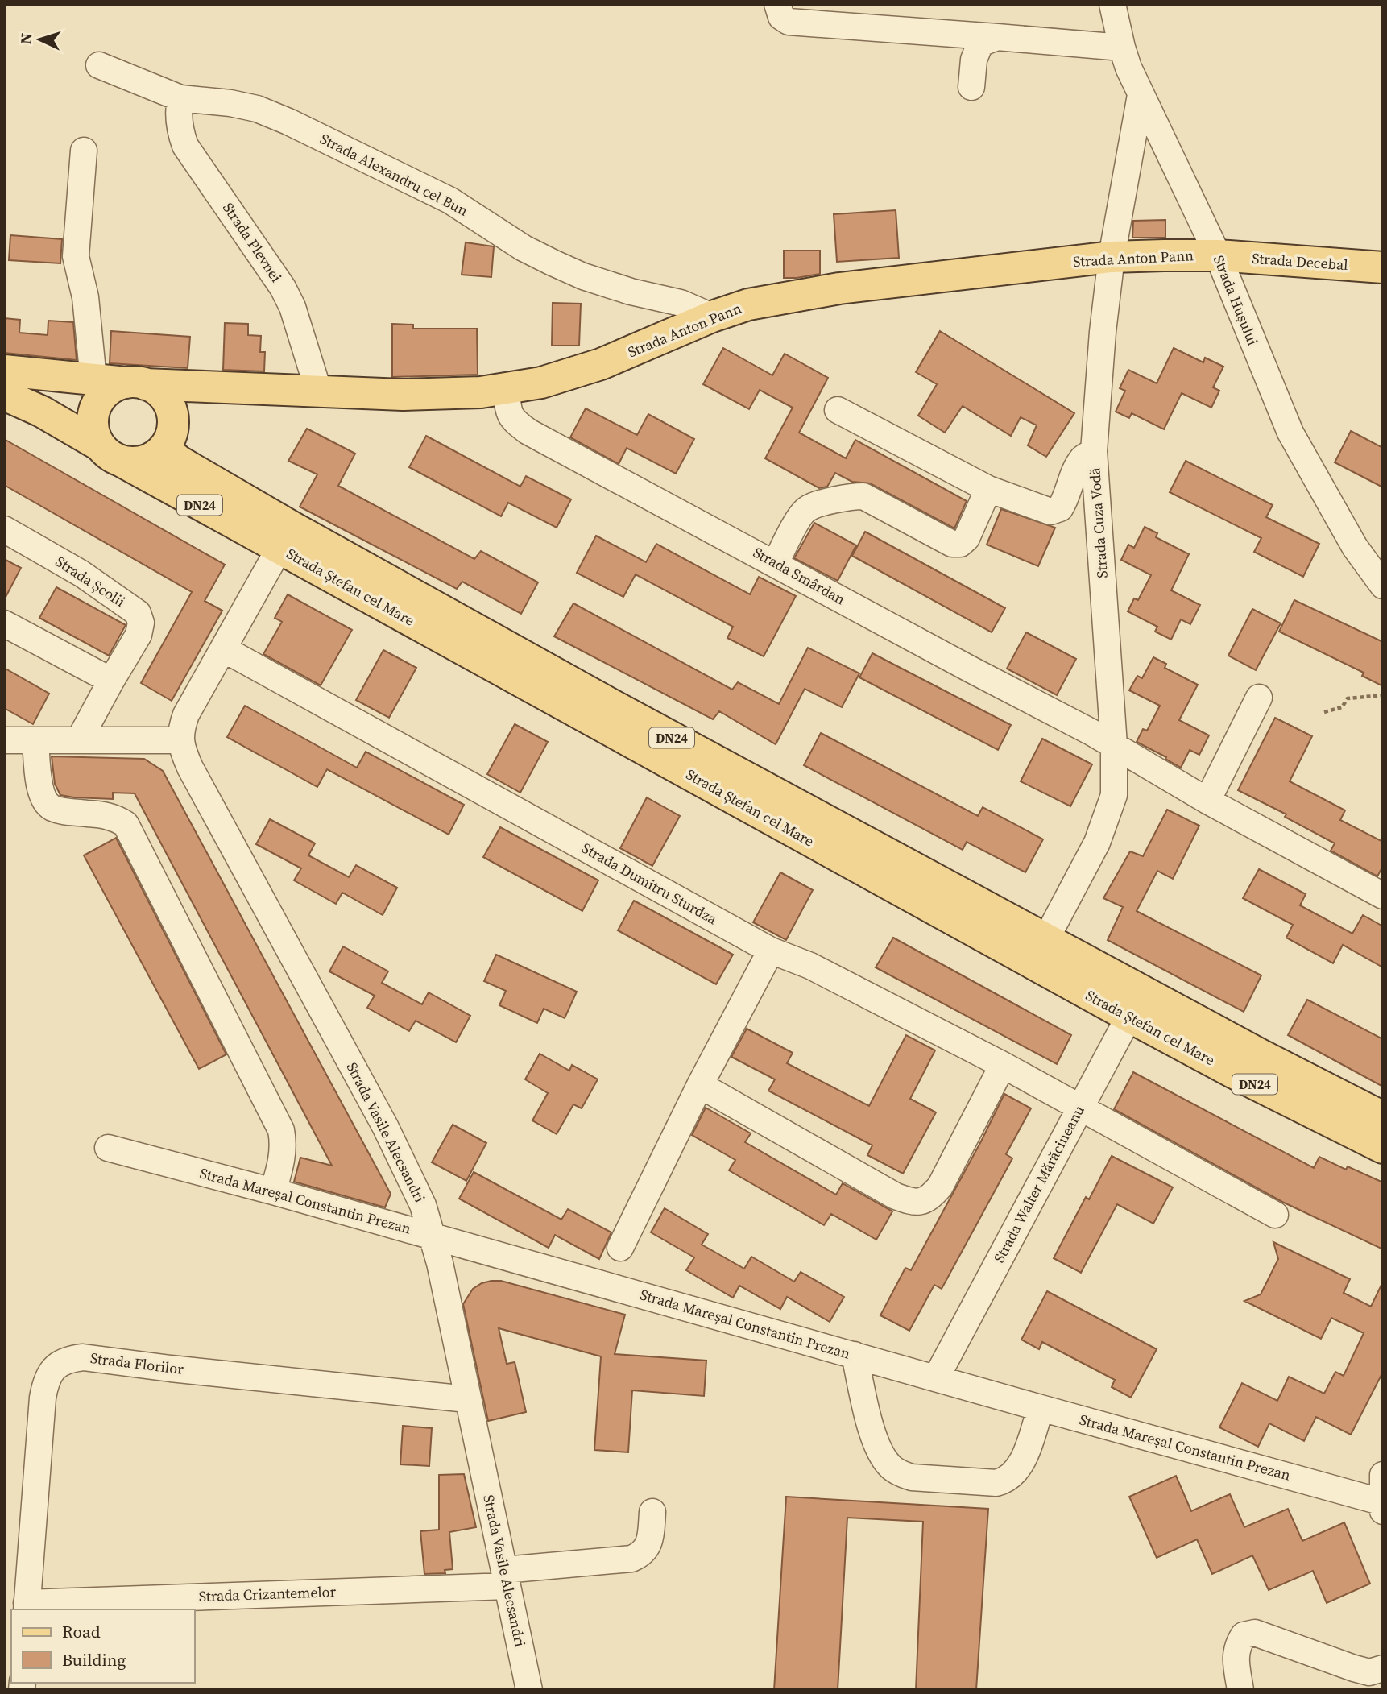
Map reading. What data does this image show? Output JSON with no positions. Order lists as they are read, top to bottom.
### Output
{
  "streets": {
    "main road": [
      "Strada Anton Pann",
      "Strada Decebal",
      "DN24",
      "Strada Ștefan cel Mare"
    ],
    "street": [
      "Strada Alexandru cel Bun",
      "Strada Plevnei",
      "Strada Hușului",
      "Strada Cuza Vodă",
      "Strada Smârdan",
      "Strada Școlii",
      "Strada Dumitru Sturdza",
      "Strada Vasile Alecsandri",
      "Strada Walter Mărăcineanu",
      "Strada Mareșal Constantin Prezan",
      "Strada Florilor",
      "Strada Crizantemelor"
    ]
  },
  "crossings": [
    ["Strada Alexandru cel Bun", "Strada Plevnei"],
    ["Strada Alexandru cel Bun", "Strada Anton Pann"],
    ["Strada Plevnei", "Strada Anton Pann"],
    ["Strada Anton Pann", "Strada Decebal"],
    ["Strada Anton Pann", "Strada Hușului"],
    ["Strada Anton Pann", "Strada Cuza Vodă"],
    ["Strada Anton Pann", "Strada Smârdan"],
    ["Strada Anton Pann", "Strada Ștefan cel Mare"],
    ["Strada Decebal", "Strada Hușului"],
    ["Strada Hușului", "Strada Cuza Vodă"],
    ["Strada Cuza Vodă", "Strada Smârdan"],
    ["Strada Cuza Vodă", "Strada Ștefan cel Mare"],
    ["Strada Ștefan cel Mare", "Strada Walter Mărăcineanu"],
    ["Strada Dumitru Sturdza", "Strada Walter Mărăcineanu"],
    ["Strada Vasile Alecsandri", "Strada Mareșal Constantin Prezan"],
    ["Strada Vasile Alecsandri", "Strada Florilor"],
    ["Strada Vasile Alecsandri", "Strada Crizantemelor"],
    ["Strada Walter Mărăcineanu", "Strada Mareșal Constantin Prezan"],
    ["Strada Florilor", "Strada Crizantemelor"]
  ],
  "legend": ["Road", "Building"],
  "north": "left"
}
